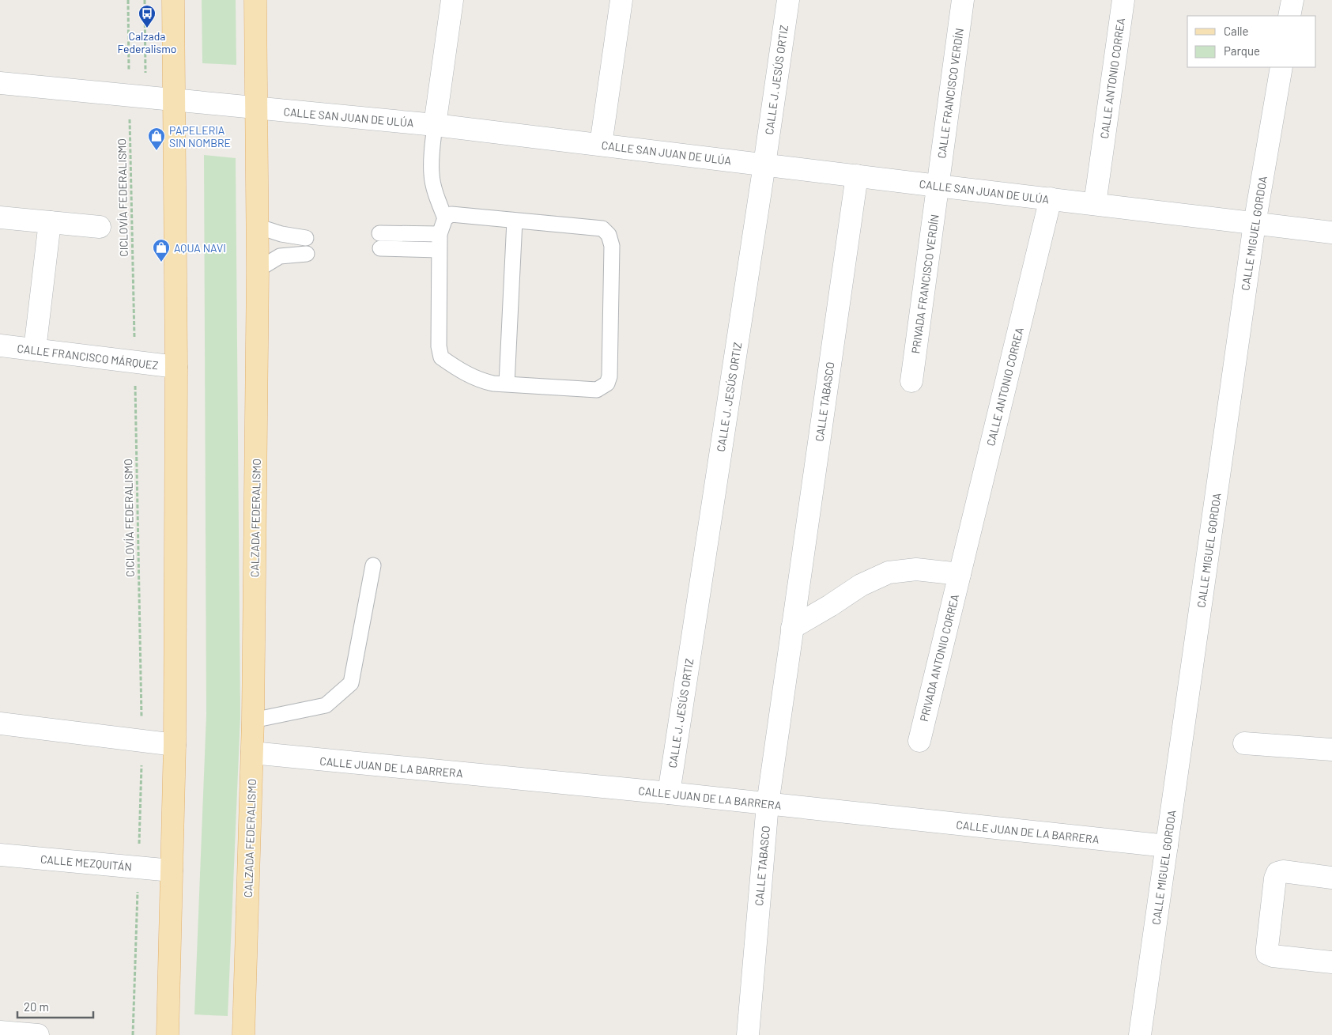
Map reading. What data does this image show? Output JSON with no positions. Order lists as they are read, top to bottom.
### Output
{
  "streets": {
    "main road": ["CALZADA FEDERALISMO"],
    "street": [
      "CALLE ANTONIO CORREA",
      "CALLE J. JESÚS ORTIZ",
      "CALLE FRANCISCO VERDÍN",
      "CALLE SAN JUAN DE ULÚA",
      "CALLE MIGUEL GORDOA",
      "PRIVADA FRANCISCO VERDÍN",
      "CALLE FRANCISCO MÁRQUEZ",
      "CALLE TABASCO",
      "PRIVADA ANTONIO CORREA",
      "CALLE JUAN DE LA BARRERA",
      "CALLE MEZQUITÁN"
    ],
    "path": ["CICLOVÍA FEDERALISMO"]
  },
  "crossings": [
    ["CALLE ANTONIO CORREA", "CALLE SAN JUAN DE ULÚA"],
    ["CALLE ANTONIO CORREA", "PRIVADA ANTONIO CORREA"],
    ["CALLE J. JESÚS ORTIZ", "CALLE SAN JUAN DE ULÚA"],
    ["CALLE J. JESÚS ORTIZ", "CALLE JUAN DE LA BARRERA"],
    ["CALLE FRANCISCO VERDÍN", "CALLE SAN JUAN DE ULÚA"],
    ["CALLE FRANCISCO VERDÍN", "PRIVADA FRANCISCO VERDÍN"],
    ["CALLE SAN JUAN DE ULÚA", "CICLOVÍA FEDERALISMO"],
    ["CALLE SAN JUAN DE ULÚA", "CALLE MIGUEL GORDOA"],
    ["CALLE SAN JUAN DE ULÚA", "PRIVADA FRANCISCO VERDÍN"],
    ["CALLE SAN JUAN DE ULÚA", "CALLE TABASCO"],
    ["CALLE SAN JUAN DE ULÚA", "CALZADA FEDERALISMO"],
    ["CICLOVÍA FEDERALISMO", "CALLE FRANCISCO MÁRQUEZ"],
    ["CICLOVÍA FEDERALISMO", "CALLE MEZQUITÁN"],
    ["CALLE MIGUEL GORDOA", "CALLE JUAN DE LA BARRERA"],
    ["CALLE TABASCO", "CALLE JUAN DE LA BARRERA"],
    ["CALZADA FEDERALISMO", "CALLE JUAN DE LA BARRERA"]
  ],
  "places": {
    "bus stop": ["Calzada Federalismo"],
    "shop": ["PAPELERIA SIN NOMBRE", "AQUA NAVI"]
  },
  "legend": ["Calle", "Parque"],
  "scale_bar": "20 m"
}
